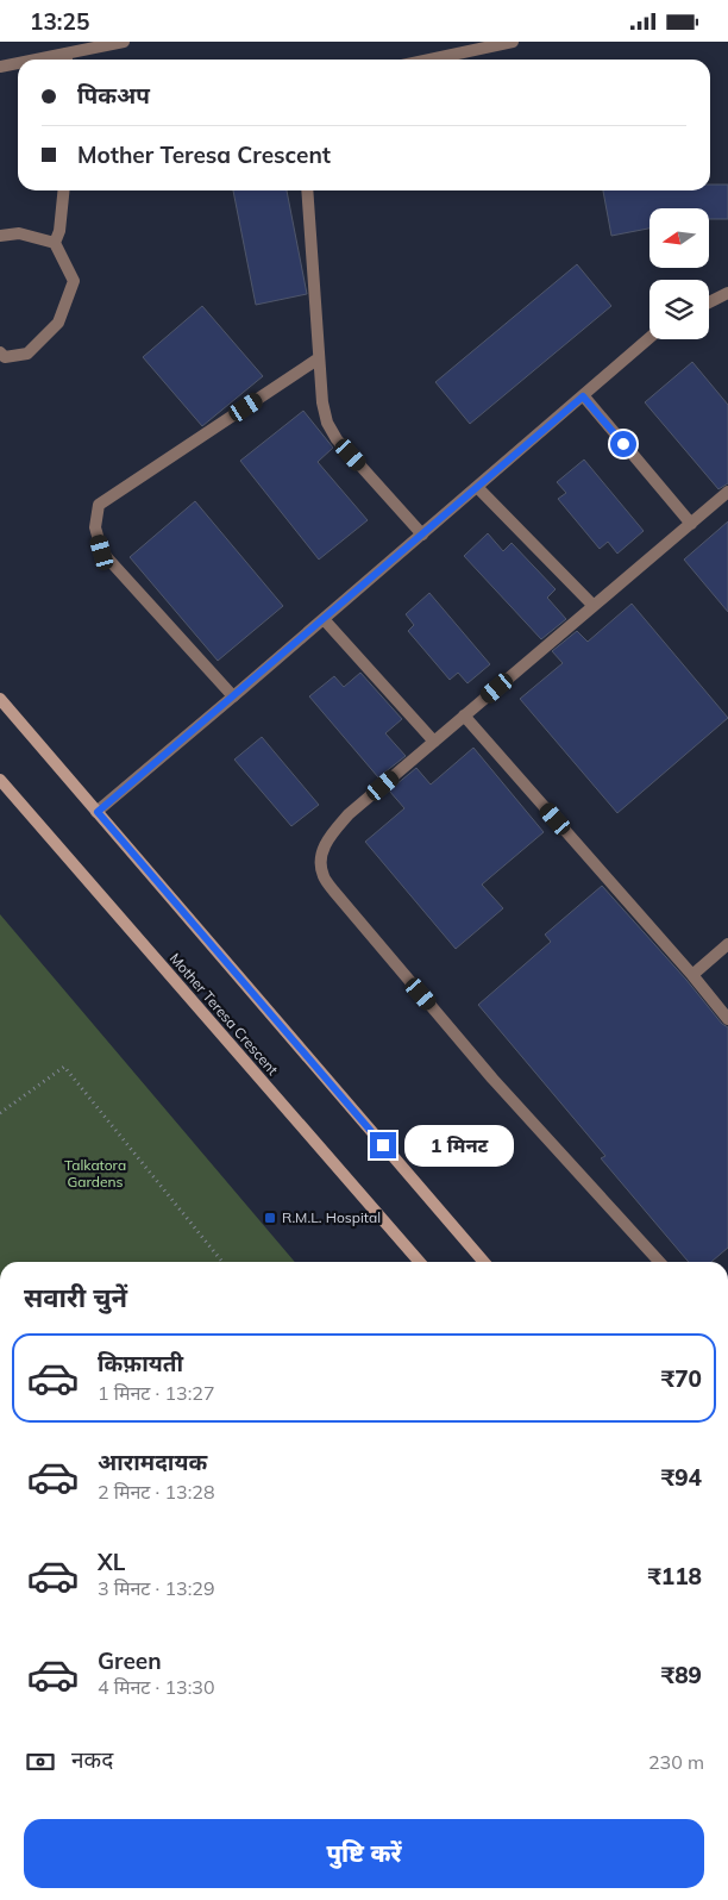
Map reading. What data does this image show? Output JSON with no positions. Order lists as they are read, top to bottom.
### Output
{
  "streets": {
    "main road": ["Mother Teresa Crescent"]
  },
  "parks": ["Talkatora Gardens"],
  "places": {
    "transit": ["R.M.L. Hospital"]
  },
  "north": "left",
  "page": {
    "status": "13:25",
    "banner": ["पिकअप", "Mother Teresa Crescent"],
    "bubble": "1 मिनट",
    "heading": "सवारी चुनें",
    "list": [
      {
        "name": "किफ़ायती",
        "note": "1 मिनट · 13:27",
        "value": "₹70"
      },
      {
        "name": "आरामदायक",
        "note": "2 मिनट · 13:28",
        "value": "₹94"
      },
      {
        "name": "XL",
        "note": "3 मिनट · 13:29",
        "value": "₹118"
      },
      {
        "name": "Green",
        "note": "4 मिनट · 13:30",
        "value": "₹89"
      }
    ],
    "pay": ["नकद", "230 m"],
    "buttons": "पुष्टि करें"
  }
}
